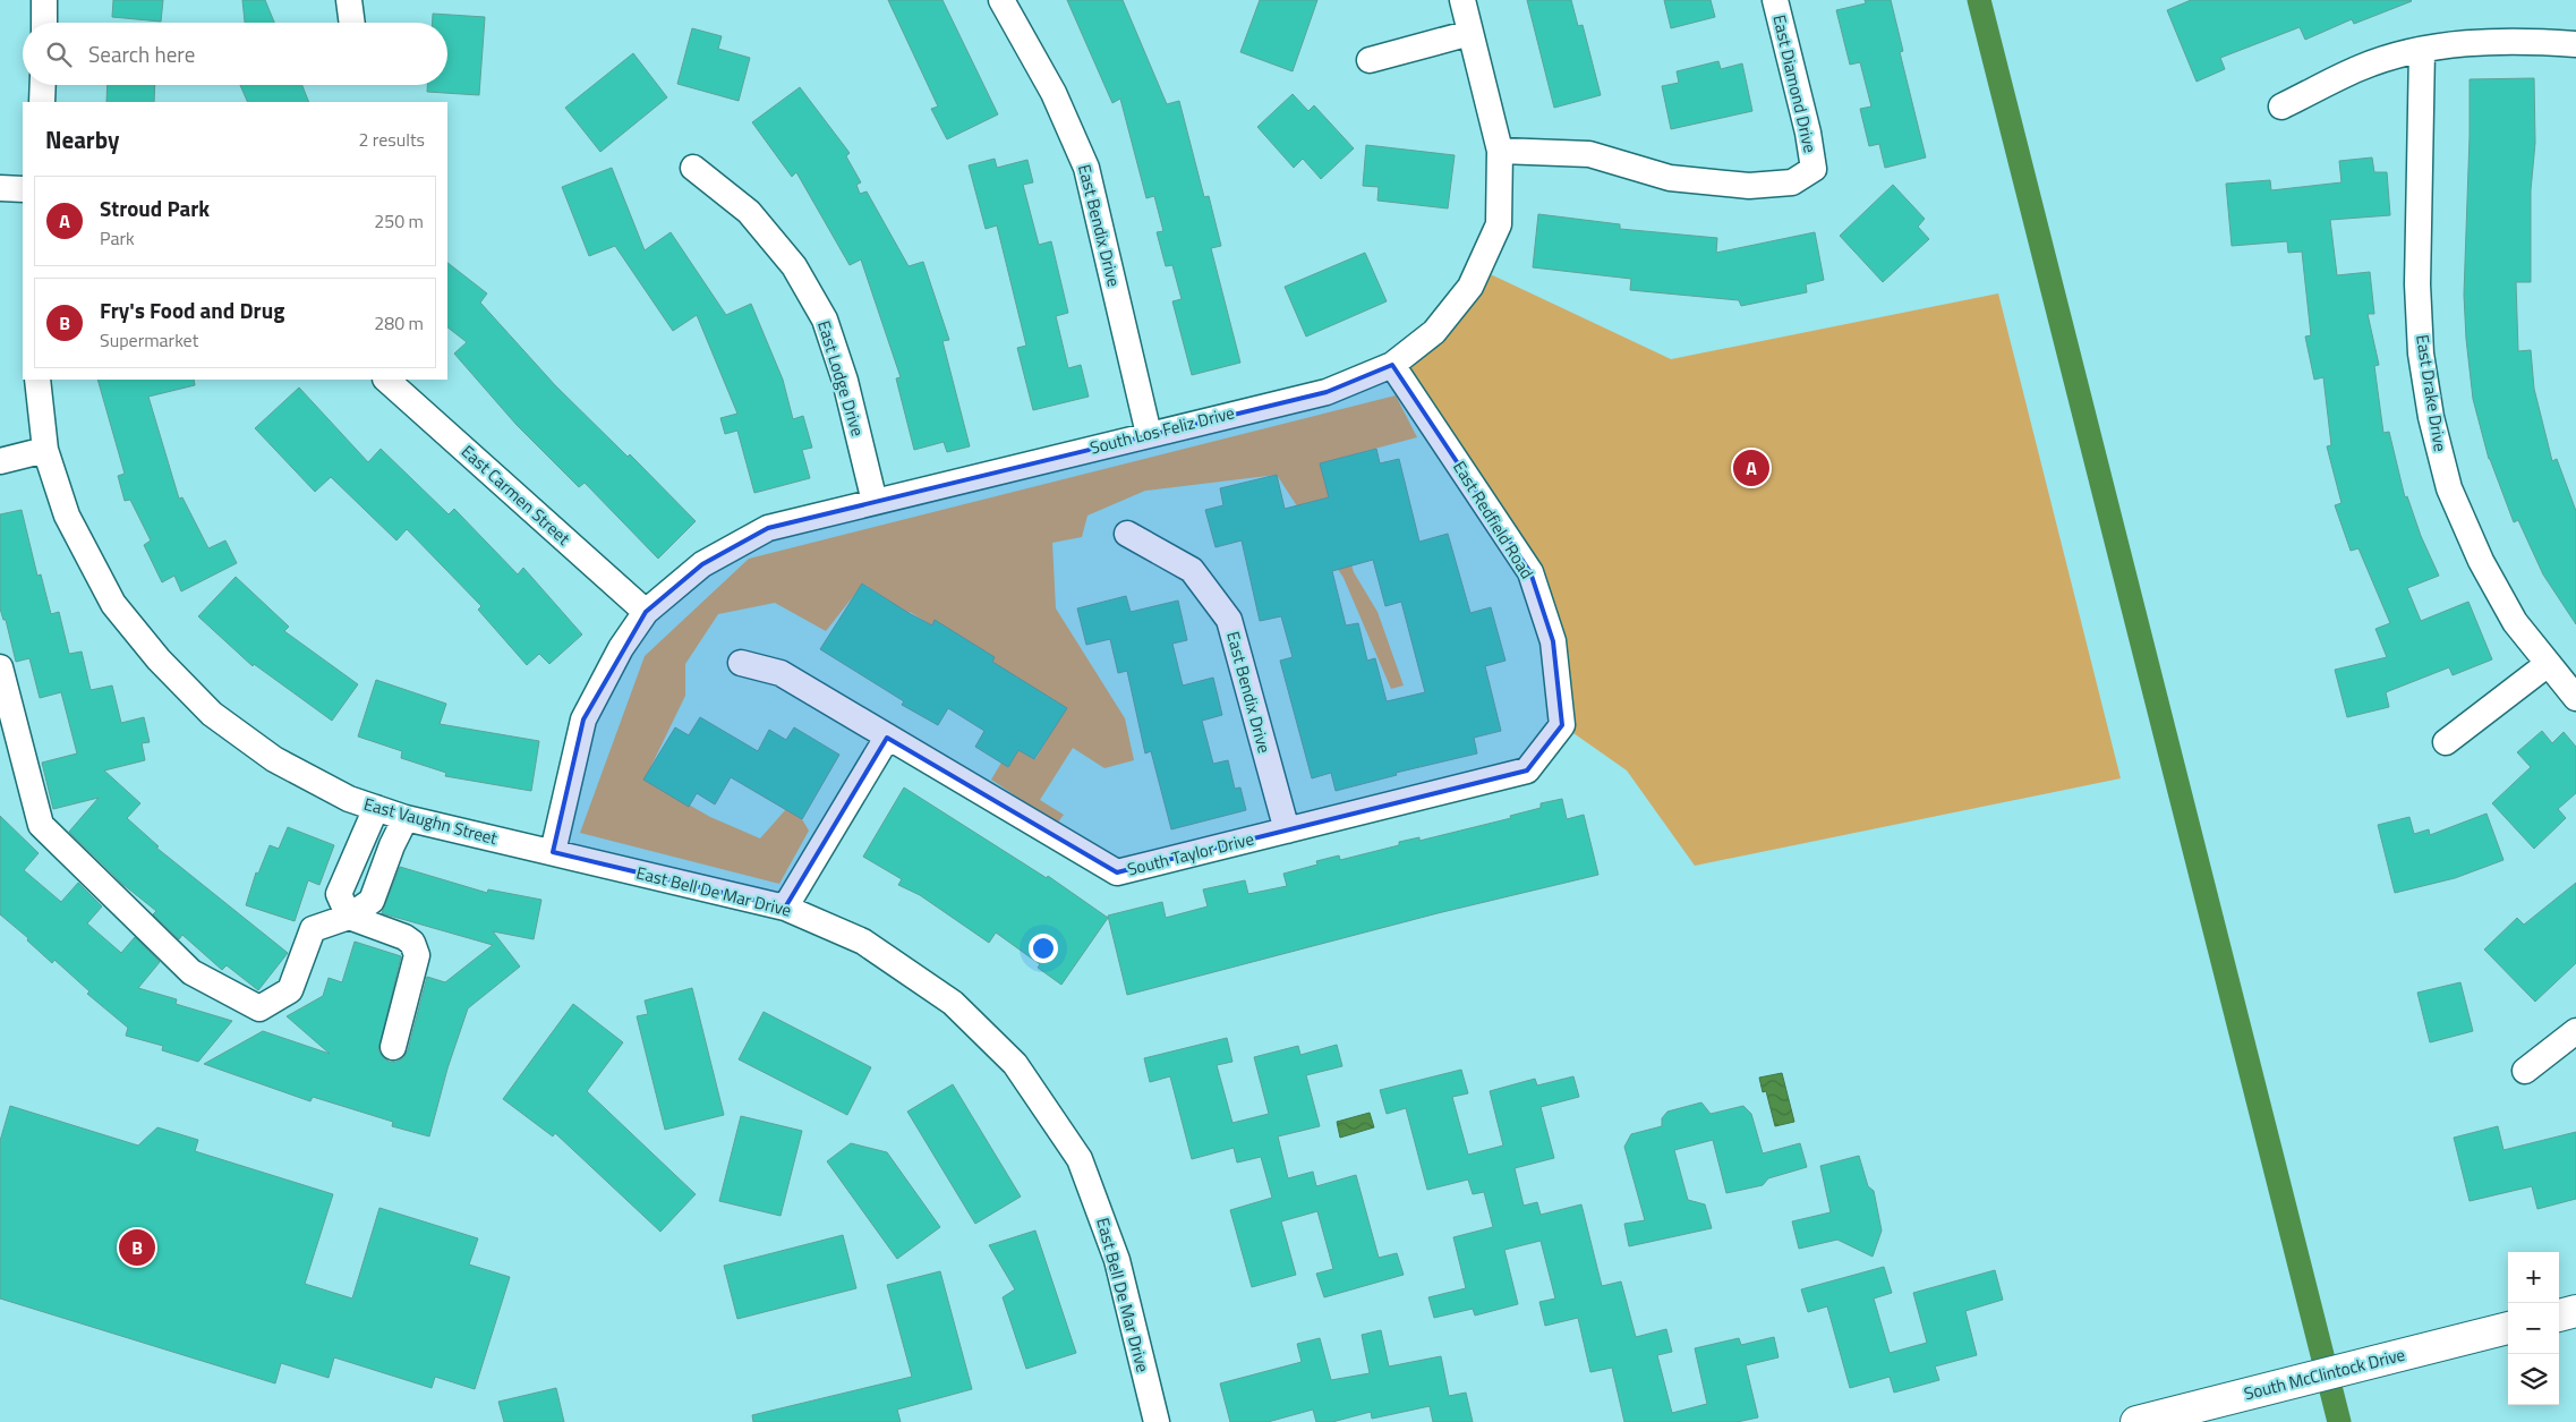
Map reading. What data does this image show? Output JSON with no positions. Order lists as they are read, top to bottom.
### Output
{
  "streets": {
    "main road": ["South McClintock Drive"],
    "street": [
      "East Diamond Drive",
      "East Bendix Drive",
      "East Lodge Drive",
      "East Drake Drive",
      "South Los Feliz Drive",
      "East Carmen Street",
      "East Redfield Road",
      "East Vaughn Street",
      "South Taylor Drive",
      "East Bell De Mar Drive"
    ]
  },
  "crossings": [
    ["East Diamond Drive", "South Los Feliz Drive"],
    ["East Bendix Drive", "South Los Feliz Drive"],
    ["East Bendix Drive", "South Taylor Drive"],
    ["East Lodge Drive", "South Los Feliz Drive"],
    ["South Los Feliz Drive", "East Carmen Street"],
    ["South Los Feliz Drive", "East Redfield Road"],
    ["South Los Feliz Drive", "East Vaughn Street"],
    ["South Los Feliz Drive", "East Bell De Mar Drive"],
    ["East Redfield Road", "South Taylor Drive"],
    ["East Vaughn Street", "East Bell De Mar Drive"]
  ],
  "page": {
    "search": "Search here",
    "heading": ["Nearby", "2 results"],
    "list": [
      {
        "mark": "A",
        "name": "Stroud Park",
        "note": "Park",
        "value": "250 m"
      },
      {
        "mark": "B",
        "name": "Fry's Food and Drug",
        "note": "Supermarket",
        "value": "280 m"
      }
    ],
    "pins": ["A", "B"],
    "map_buttons": ["+", "−"]
  }
}
